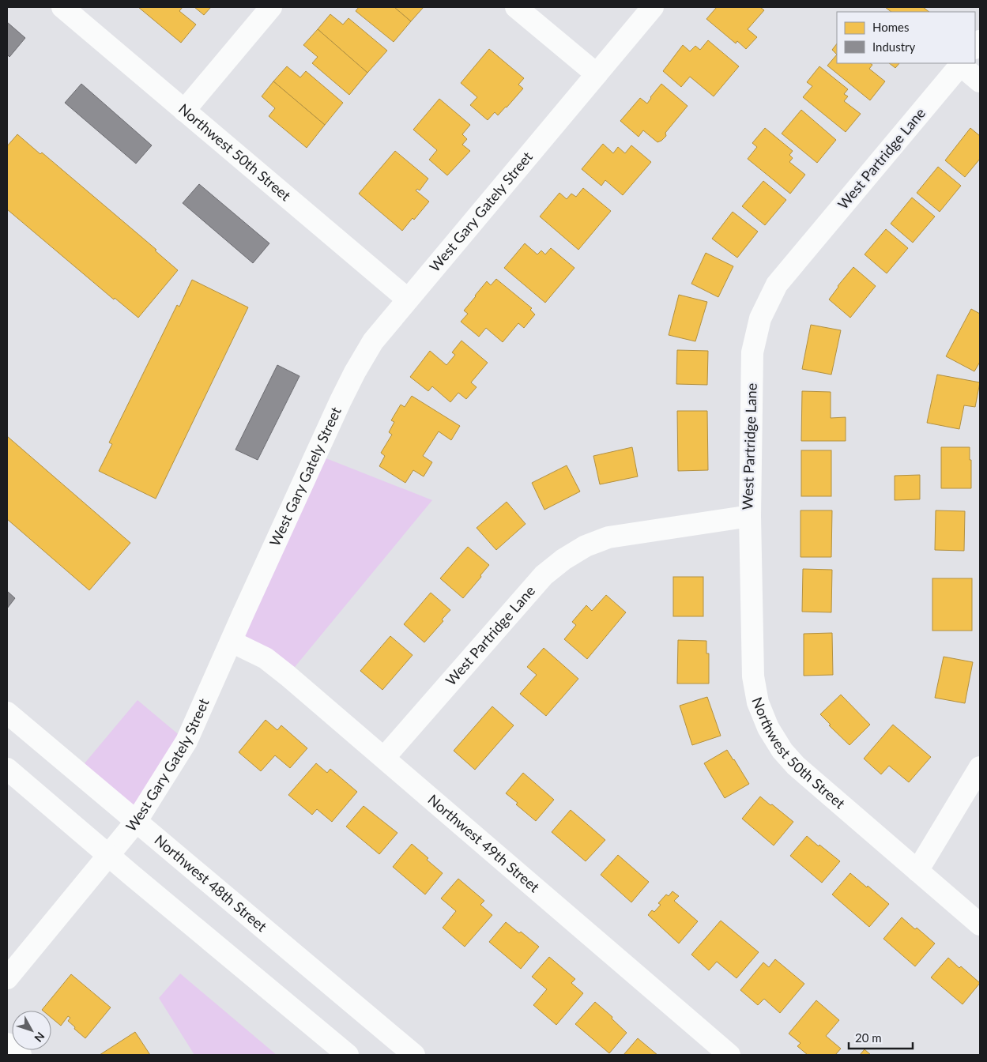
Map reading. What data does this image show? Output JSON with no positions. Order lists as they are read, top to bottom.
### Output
{
  "streets": {
    "street": [
      "Northwest 50th Street",
      "West Partridge Lane",
      "West Gary Gately Street",
      "Northwest 49th Street",
      "Northwest 48th Street"
    ]
  },
  "crossings": [
    ["Northwest 50th Street", "West Partridge Lane"],
    ["Northwest 50th Street", "West Gary Gately Street"],
    ["West Partridge Lane", "Northwest 49th Street"],
    ["West Gary Gately Street", "Northwest 49th Street"],
    ["West Gary Gately Street", "Northwest 48th Street"]
  ],
  "legend": ["Homes", "Industry"],
  "scale_bar": "20 m",
  "north": "bottom right"
}
